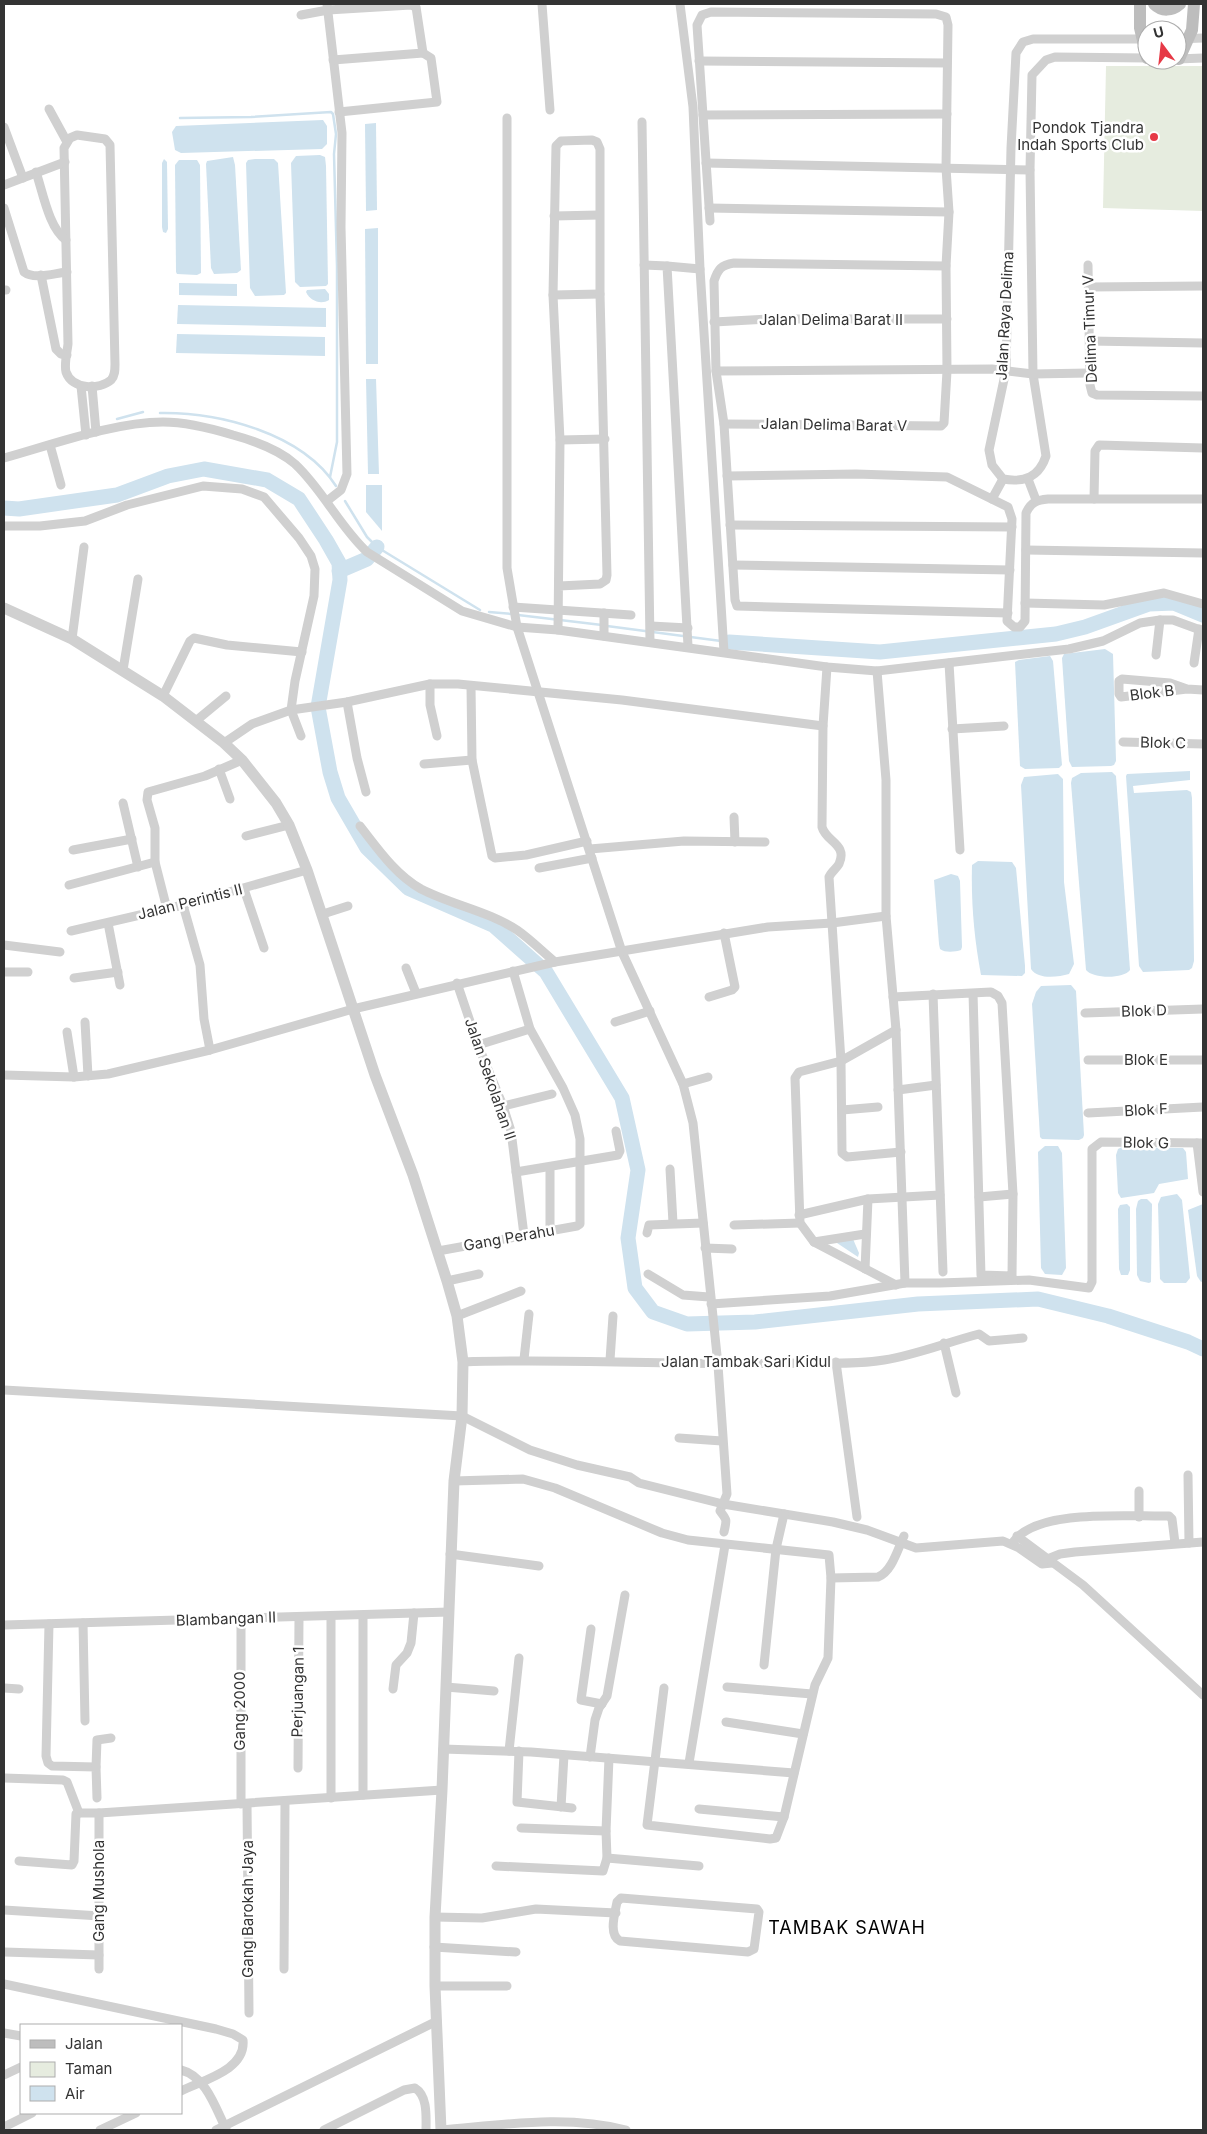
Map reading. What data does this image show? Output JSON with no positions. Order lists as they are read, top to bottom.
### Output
{
  "streets": {
    "street": [
      "Jalan Raya Delima",
      "Jalan Delima Barat II",
      "Delima Timur V",
      "Jalan Delima Barat V",
      "Blok B",
      "Blok C",
      "Jalan Perintis II",
      "Blok D",
      "Blok E",
      "Jalan Sekolahan II",
      "Blok F",
      "Blok G",
      "Gang Perahu",
      "Jalan Tambak Sari Kidul",
      "Blambangan II",
      "Perjuangan 1",
      "Gang 2000",
      "Gang Mushola",
      "Gang Barokah Jaya"
    ]
  },
  "crossings": [
    ["Jalan Sekolahan II", "Gang Perahu"],
    ["Blambangan II", "Perjuangan 1"],
    ["Blambangan II", "Gang 2000"],
    ["Gang 2000", "Gang Barokah Jaya"]
  ],
  "districts": ["TAMBAK SAWAH"],
  "places": ["Pondok Tjandra Indah Sports Club"],
  "legend": ["Jalan", "Taman", "Air"],
  "north": "top"
}
